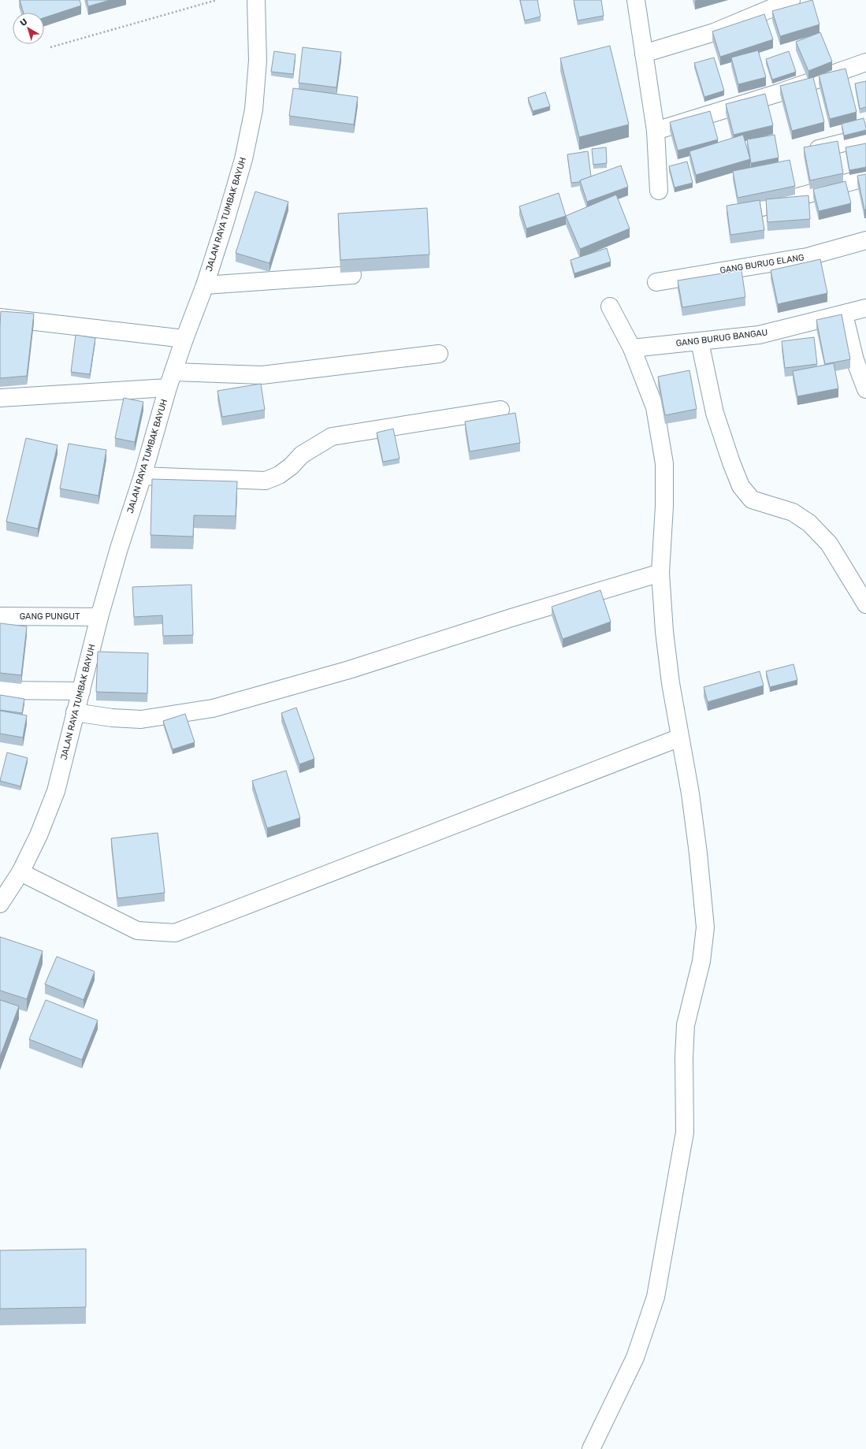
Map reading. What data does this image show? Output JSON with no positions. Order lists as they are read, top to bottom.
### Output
{
  "streets": {
    "street": [
      "JALAN RAYA TUMBAK BAYUH",
      "GANG BURUG ELANG",
      "GANG BURUG BANGAU",
      "GANG PUNGUT"
    ]
  },
  "crossings": [
    ["JALAN RAYA TUMBAK BAYUH", "GANG PUNGUT"]
  ],
  "north": "top left"
}
